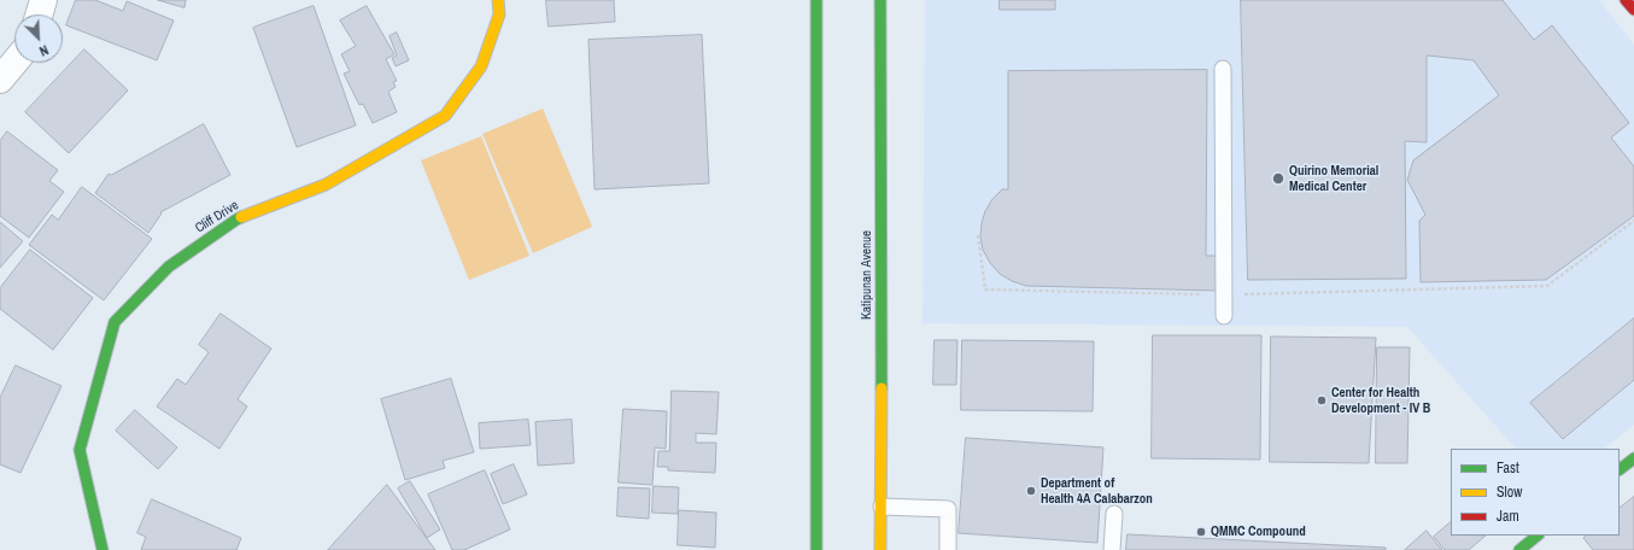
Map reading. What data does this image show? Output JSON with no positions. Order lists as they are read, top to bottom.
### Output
{
  "streets": {
    "main road": ["Cliff Drive", "Katipunan Avenue"]
  },
  "places": [
    "Quirino Memorial Medical Center",
    "Center for Health Development - IV B",
    "Department of Health 4A Calabarzon",
    "QMMC Compound"
  ],
  "legend": ["Fast", "Slow", "Jam"],
  "north": "bottom right"
}
